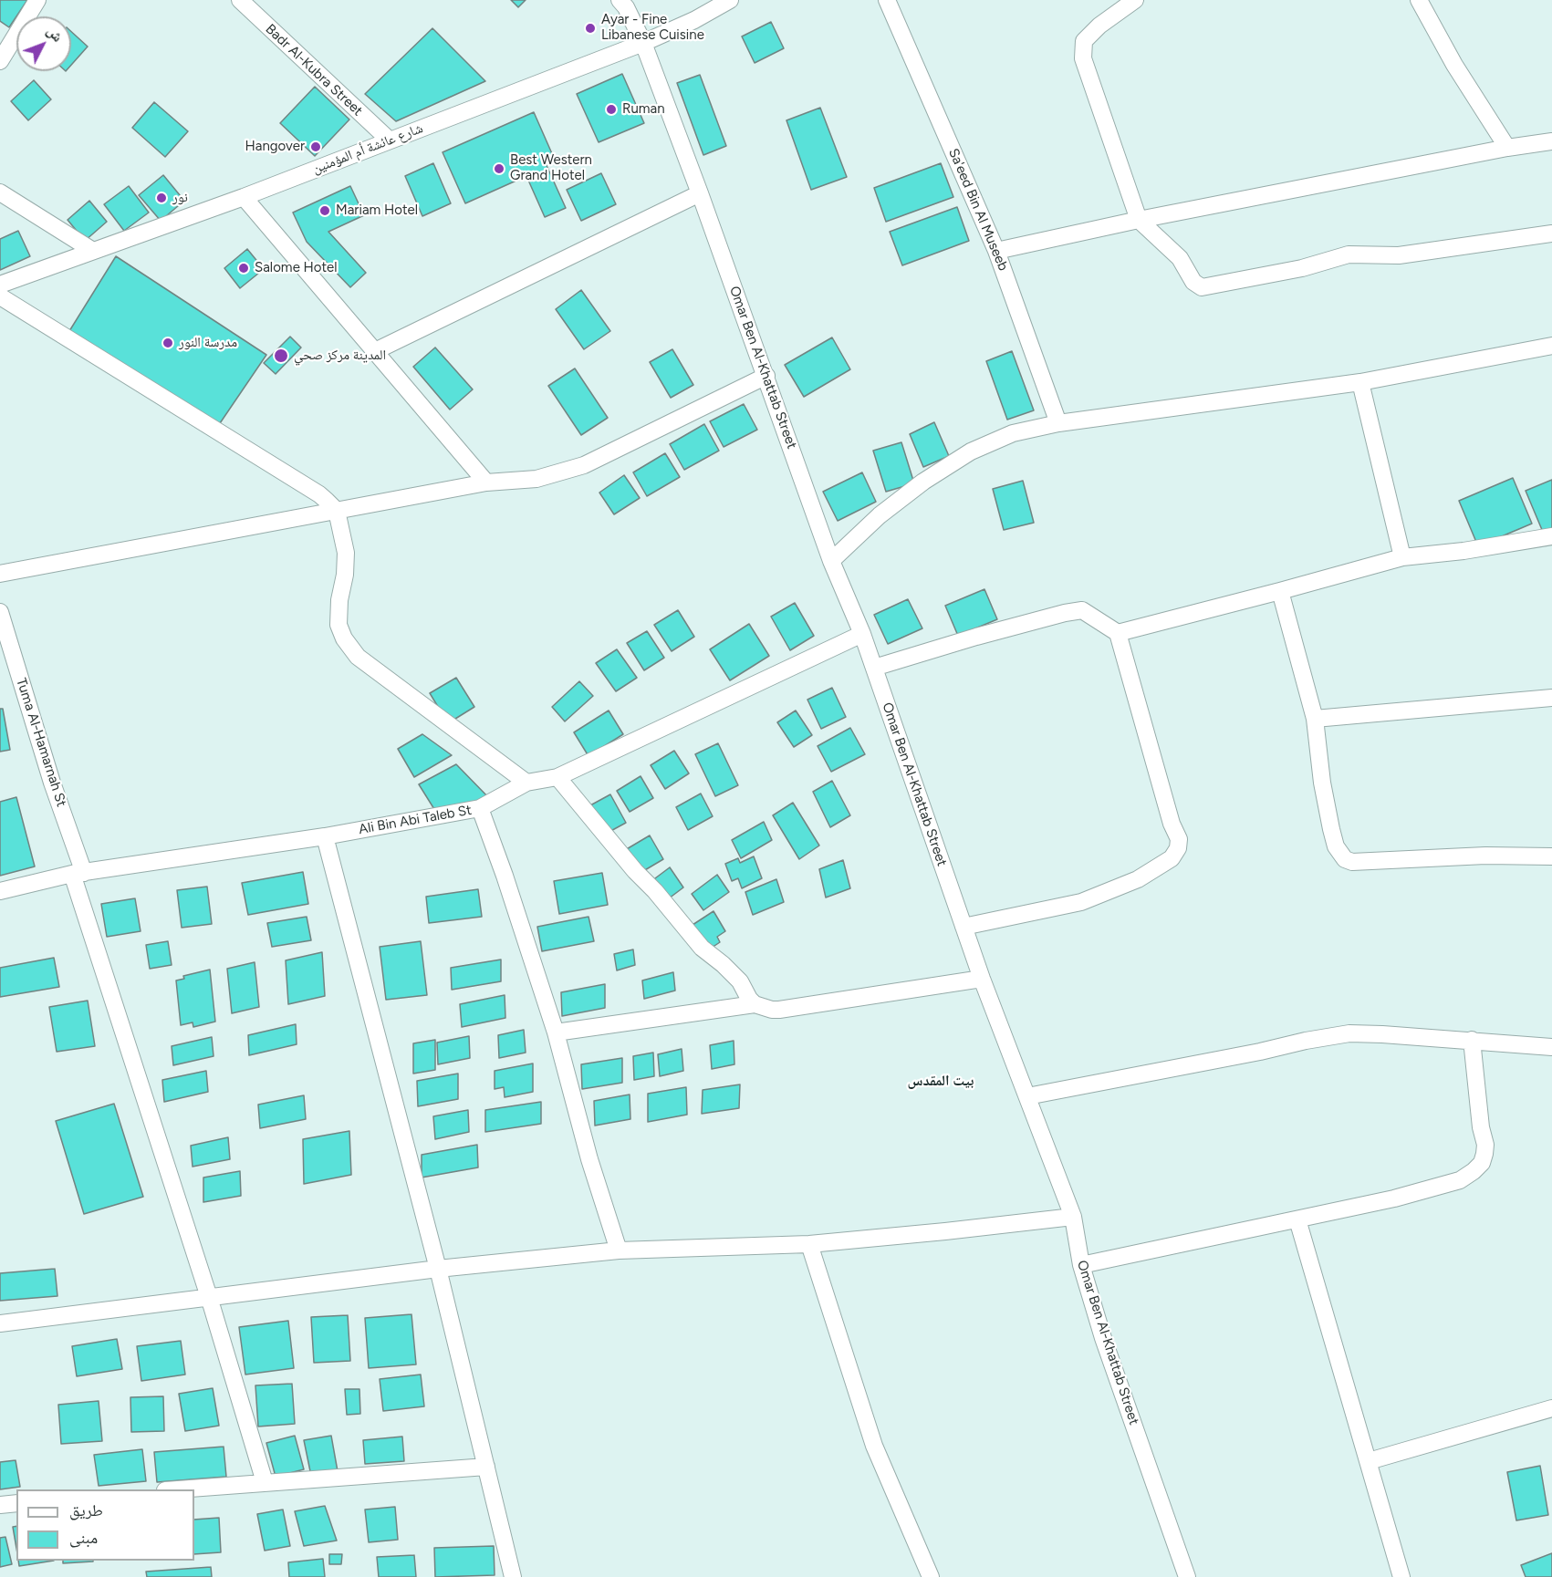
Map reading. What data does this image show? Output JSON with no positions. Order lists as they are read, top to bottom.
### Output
{
  "streets": {
    "street": [
      "Badr Al-Kubra Street",
      "شارع عائشة أم المؤمنين",
      "Sa'eed Bin Al Museeb",
      "Omar Ben Al-Khattab Street",
      "Tuma Al-Hamarnah St",
      "Ali Bin Abi Taleb St"
    ]
  },
  "crossings": [
    ["Badr Al-Kubra Street", "شارع عائشة أم المؤمنين"],
    ["شارع عائشة أم المؤمنين", "Omar Ben Al-Khattab Street"],
    ["Omar Ben Al-Khattab Street", "Ali Bin Abi Taleb St"],
    ["Tuma Al-Hamarnah St", "Ali Bin Abi Taleb St"]
  ],
  "districts": ["بيت المقدس"],
  "places": [
    "Ayar - Fine Libanese Cuisine",
    "Ruman",
    "Hangover",
    "Best Western Grand Hotel",
    "نور",
    "Mariam Hotel",
    "Salome Hotel",
    "مدرسة النور",
    "المدينة مركز صحي"
  ],
  "legend": ["طريق", "مبنى"],
  "north": "top right"
}
